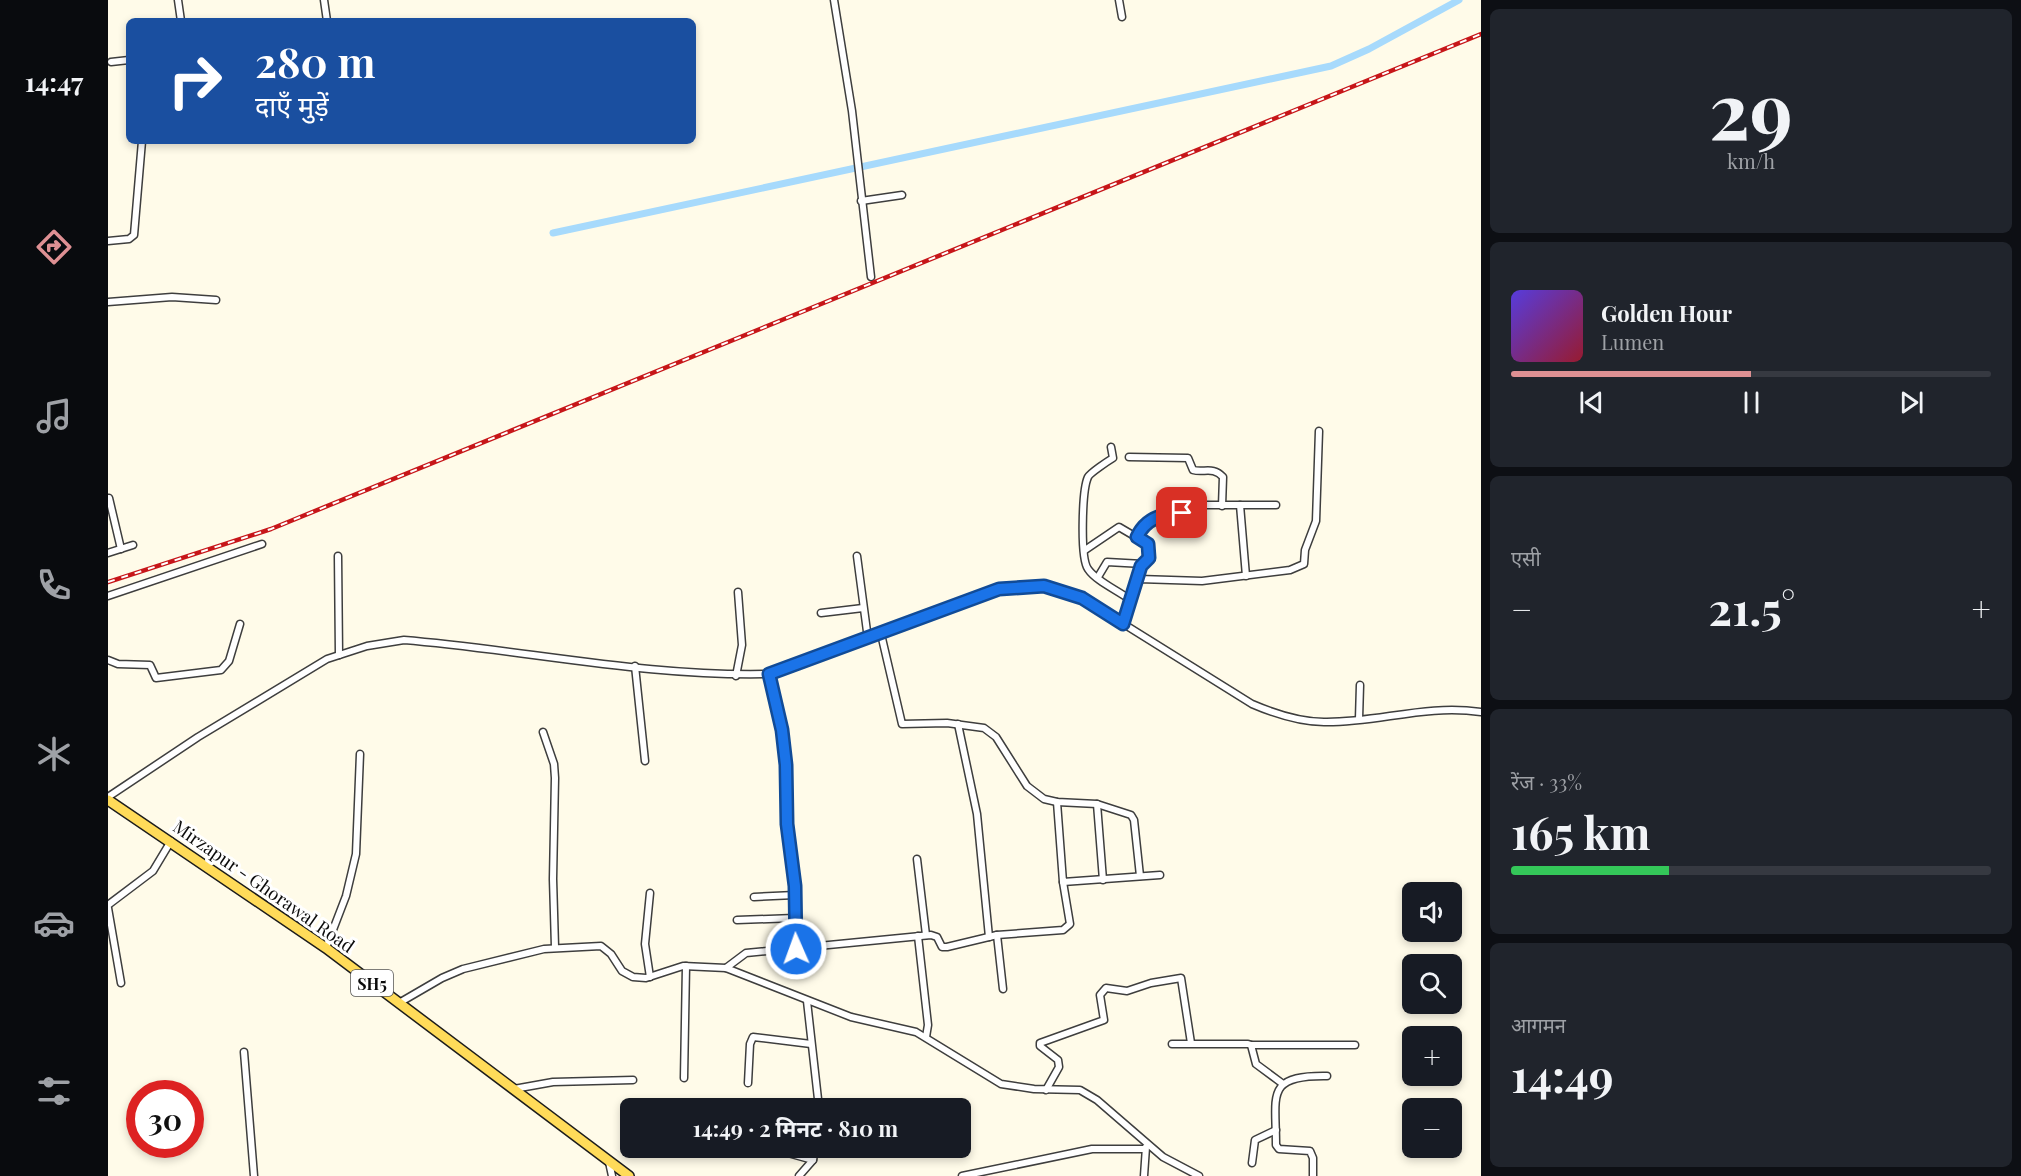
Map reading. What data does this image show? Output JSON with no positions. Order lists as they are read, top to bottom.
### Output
{
  "streets": {
    "main road": ["Mirzapur - Ghorawal Road", "SH5"]
  },
  "page": {
    "tabs": "14:47",
    "tile": [
      ["29", "km/h"],
      "एसी",
      ["रेंज · 33%", "165 km"],
      ["आगमन", "14:49"]
    ],
    "turn": ["280 m", "दाएँ मुड़ें"],
    "song": ["Golden Hour", "Lumen"],
    "heat": ["−", "21.5°", "+"],
    "map_buttons": ["+", "−"],
    "limit": "30",
    "trip": "14:49 · 2 मिनट · 810 m"
  }
}
